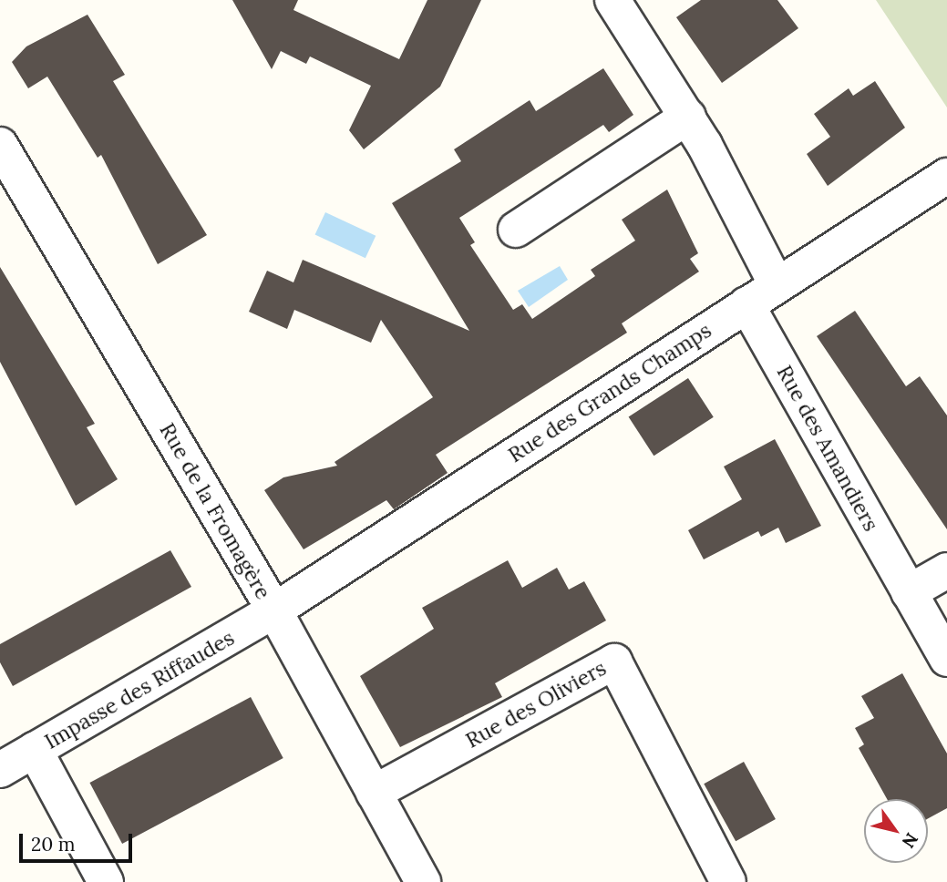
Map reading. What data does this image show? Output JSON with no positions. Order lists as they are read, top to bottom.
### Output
{
  "streets": {
    "street": [
      "Rue des Grands Champs",
      "Rue des Amandiers",
      "Rue de la Fromagère",
      "Impasse des Riffaudes",
      "Rue des Oliviers"
    ]
  },
  "crossings": [
    ["Rue des Grands Champs", "Rue des Amandiers"],
    ["Rue des Grands Champs", "Rue de la Fromagère"],
    ["Rue des Grands Champs", "Impasse des Riffaudes"],
    ["Rue de la Fromagère", "Impasse des Riffaudes"],
    ["Rue de la Fromagère", "Rue des Oliviers"]
  ],
  "scale_bar": "20 m",
  "north": "bottom right"
}
